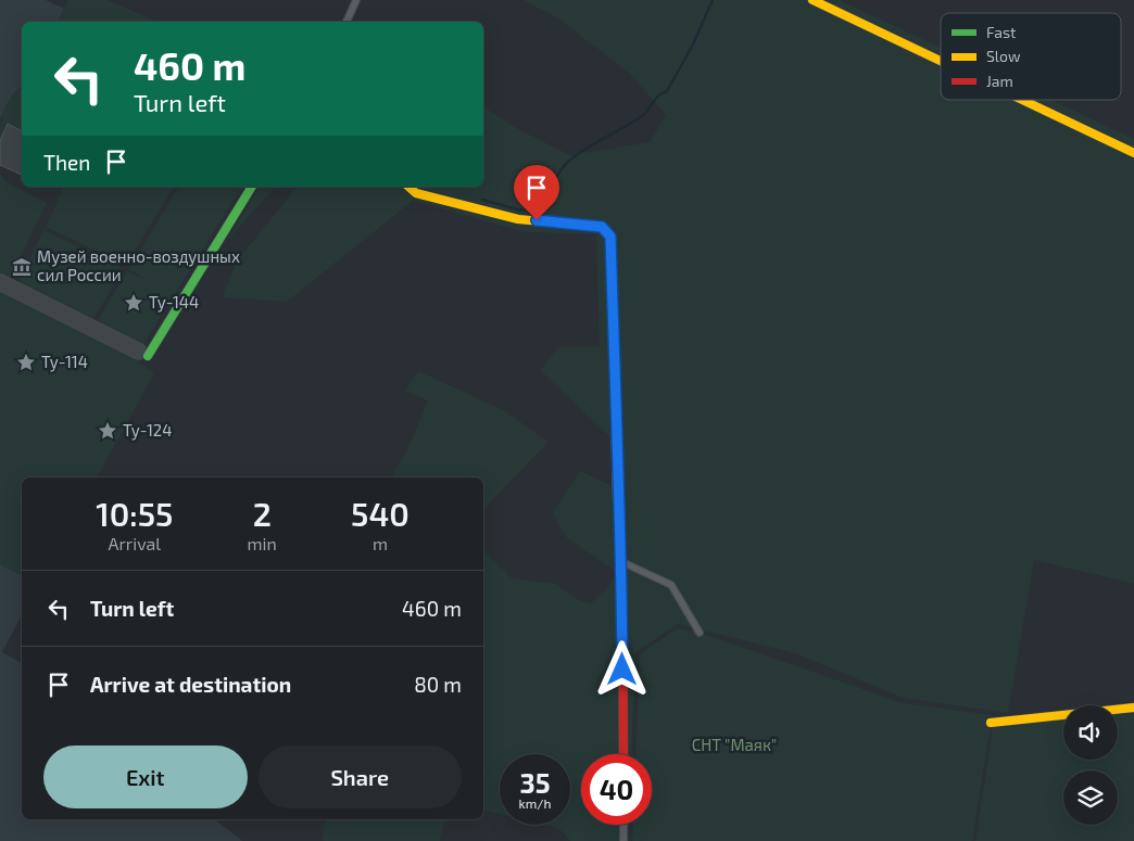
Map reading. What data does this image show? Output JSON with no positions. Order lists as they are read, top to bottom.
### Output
{
  "parks": ["СНТ \"Маяк\""],
  "places": {
    "museum": ["Музей военно-воздушных сил России"],
    "place": ["Ту-144", "Ту-114", "Ту-124"]
  },
  "legend": ["Fast", "Slow", "Jam"],
  "page": {
    "turn": ["460 m", "Turn left"],
    "then": "Then",
    "eta": [
      "10:55",
      "Arrival",
      "2",
      "min",
      "540",
      "m"
    ],
    "list": [
      {
        "name": "Turn left",
        "value": "460 m"
      },
      {
        "name": "Arrive at destination",
        "value": "80 m"
      }
    ],
    "buttons": ["Exit", "Share"],
    "speed": "35 km/h",
    "limit": "40"
  }
}
